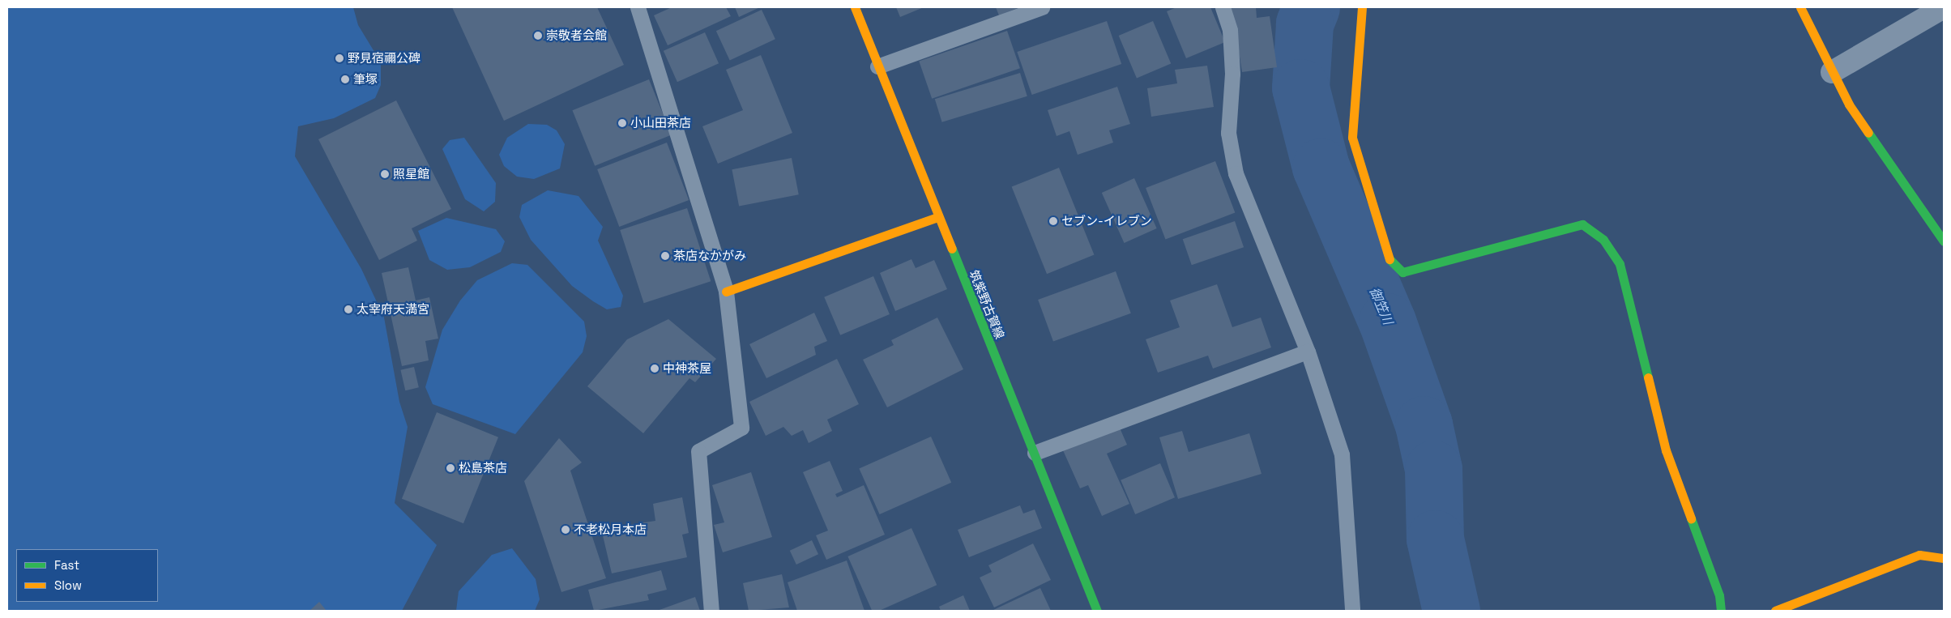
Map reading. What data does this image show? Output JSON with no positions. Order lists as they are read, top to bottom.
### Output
{
  "streets": {
    "street": ["筑紫野古賀線"]
  },
  "water": ["御笠川"],
  "places": [
    "崇敬者会館",
    "野見宿禰公碑",
    "筆塚",
    "小山田茶店",
    "照星館",
    "セブン-イレブン",
    "茶店なかがみ",
    "太宰府天満宮",
    "中神茶屋",
    "松島茶店",
    "不老松月本店"
  ],
  "legend": ["Fast", "Slow"]
}
